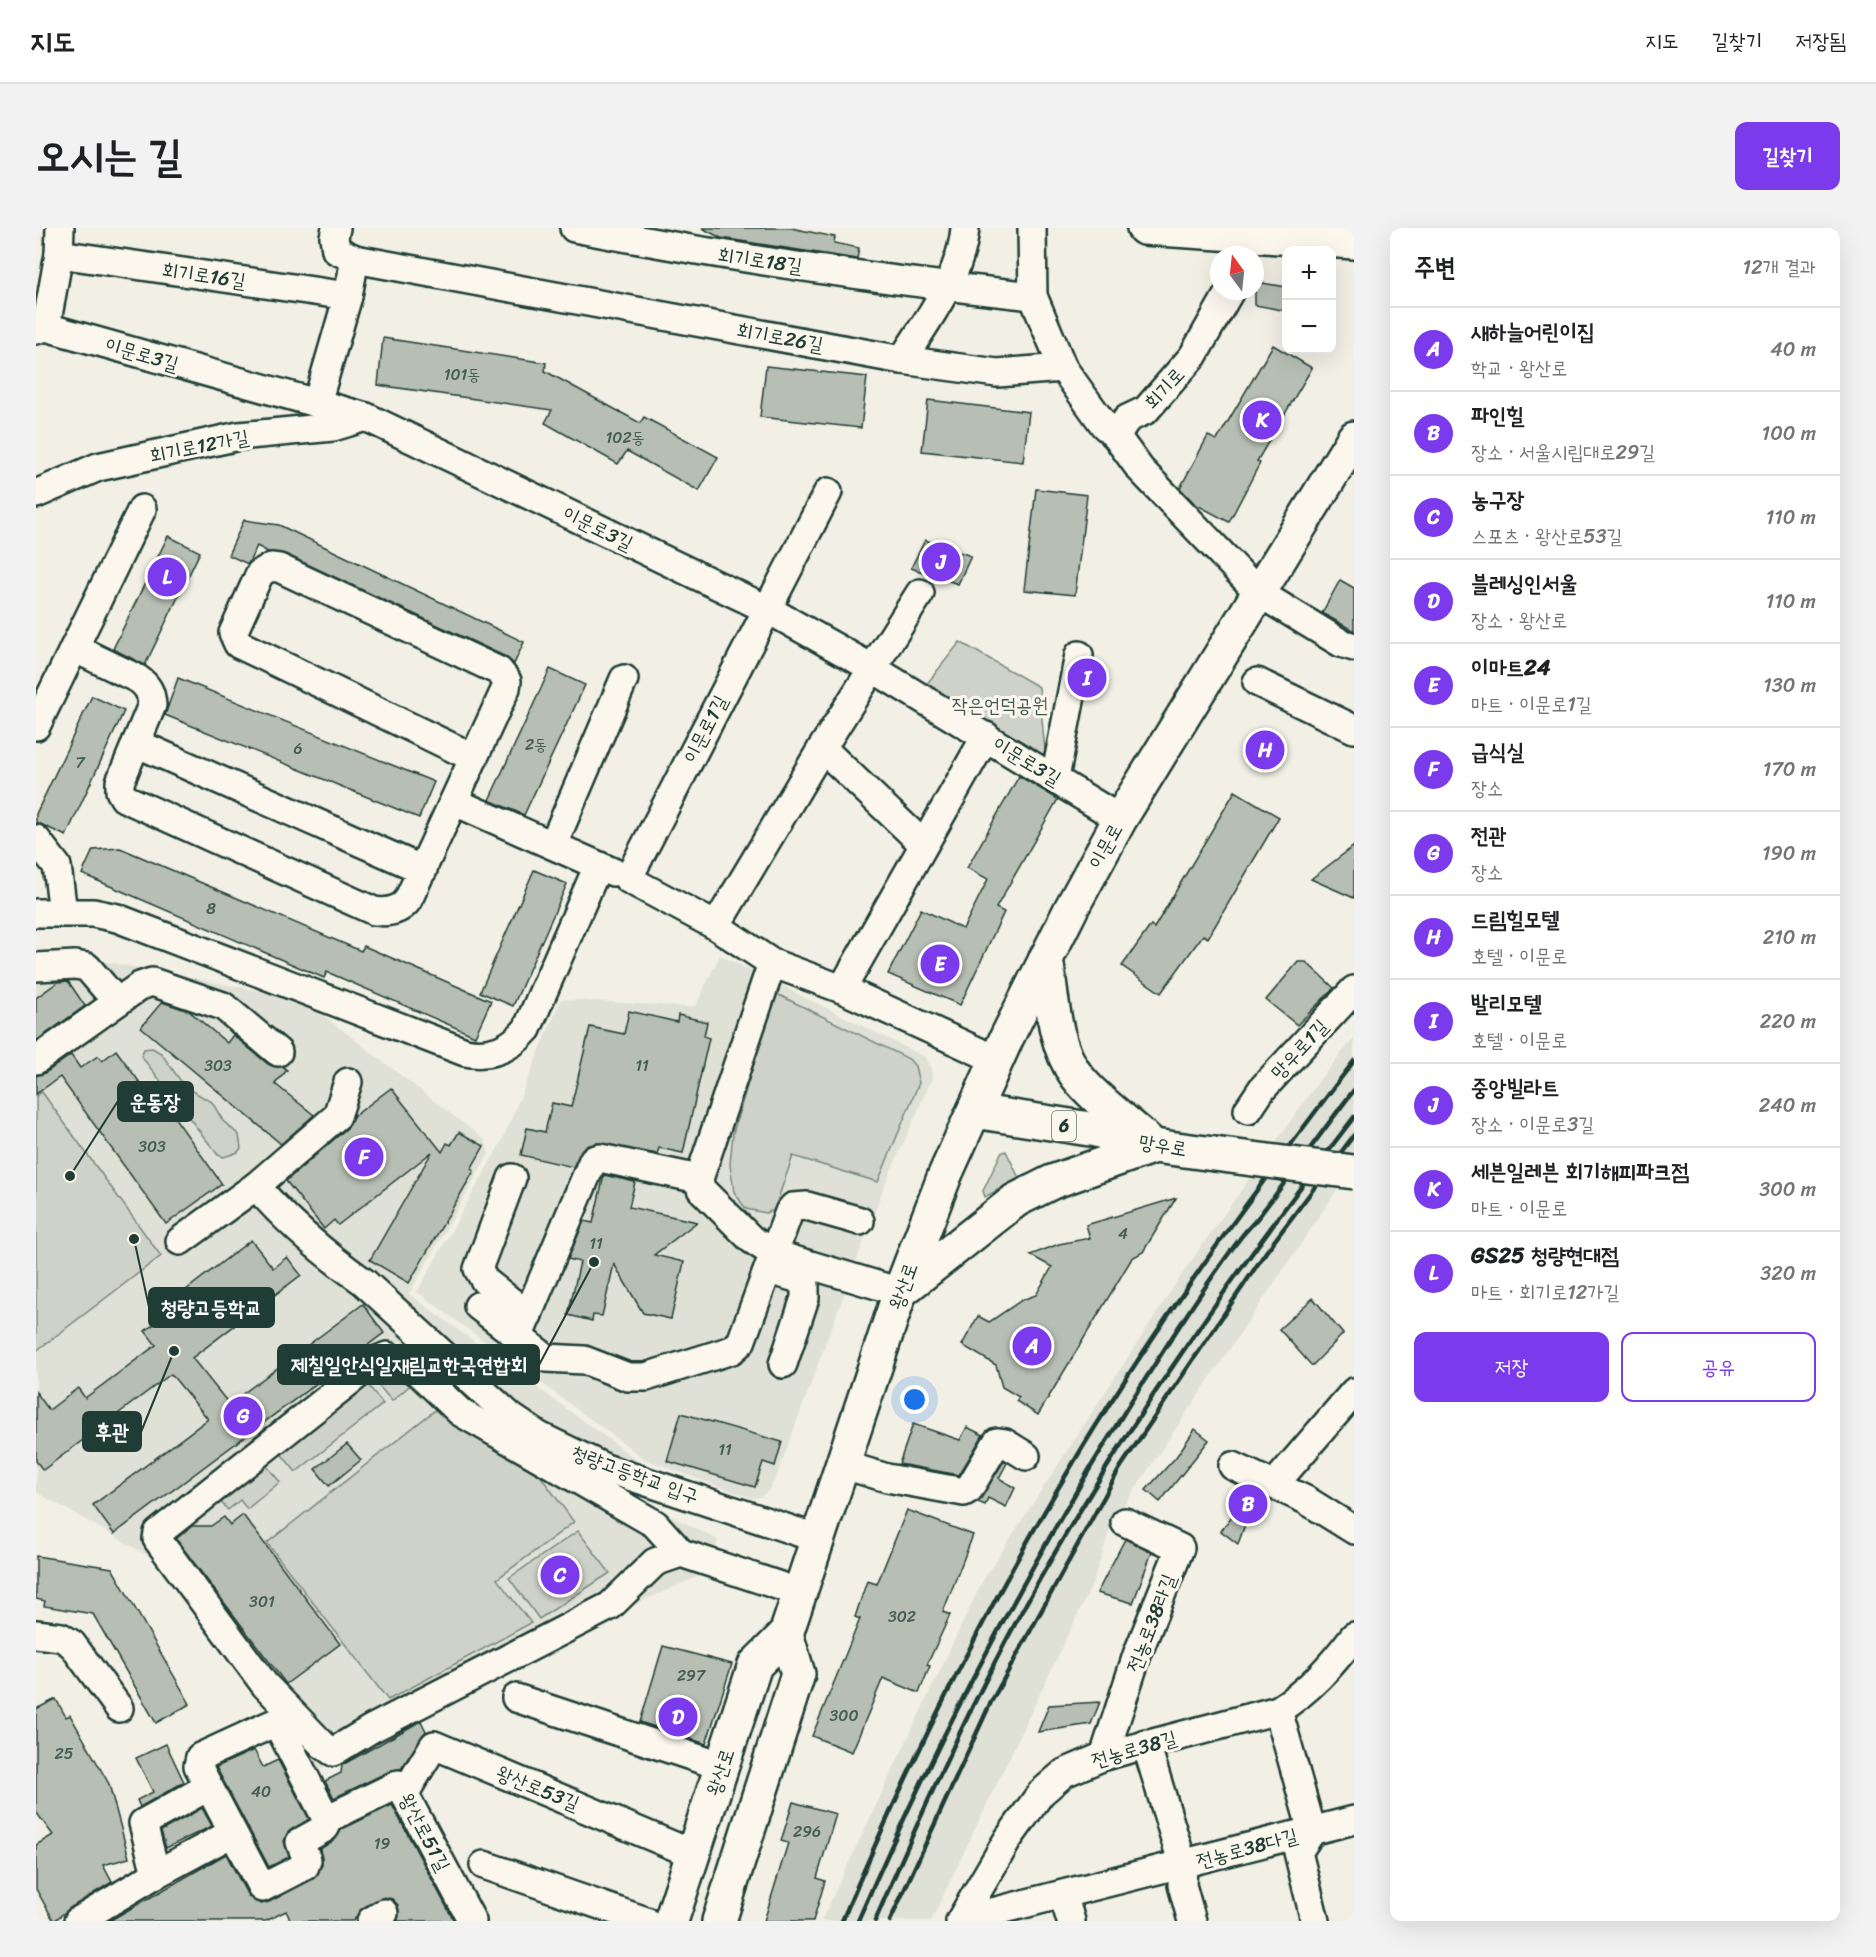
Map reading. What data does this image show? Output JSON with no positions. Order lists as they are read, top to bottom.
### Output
{
  "streets": {
    "main road": [
      "이문로",
      "6",
      "망우로",
      "왕산로"
    ],
    "street": [
      "회기로18길",
      "회기로16길",
      "회기로26길",
      "이문로3길",
      "회기로",
      "회기로12가길",
      "이문로1길",
      "망우로1길",
      "청량고등학교 입구",
      "전농로38라길",
      "전농로38길",
      "왕산로53길",
      "왕산로51길",
      "전농로38다길"
    ]
  },
  "crossings": [
    ["회기로16길", "이문로3길"],
    ["이문로3길", "회기로12가길"],
    ["이문로3길", "이문로1길"],
    ["이문로3길", "이문로"],
    ["이문로", "망우로"],
    ["이문로", "왕산로"],
    ["망우로", "왕산로"],
    ["왕산로", "청량고등학교 입구"],
    ["왕산로", "왕산로53길"],
    ["전농로38라길", "전농로38길"],
    ["전농로38길", "전농로38다길"],
    ["왕산로53길", "왕산로51길"]
  ],
  "parks": ["작은언덕공원"],
  "places": [
    "운동장",
    "청량고등학교",
    "제칠일안식일재림교한국연합회",
    "후관"
  ],
  "house_numbers": [
    "101동",
    "102동",
    "2동",
    "6",
    "7",
    "8",
    "303",
    "11",
    "303",
    "4",
    "11",
    "11",
    "301",
    "302",
    "297",
    "300",
    "25",
    "40",
    "296",
    "19"
  ],
  "north": "top",
  "page": {
    "header": "지도",
    "nav": ["지도", "길찾기", "저장됨"],
    "title": "오시는 길",
    "buttons": [
      "길찾기",
      ["저장", "공유"]
    ],
    "heading": ["주변", "12개 결과"],
    "map_buttons": ["+", "−"],
    "list": [
      {
        "mark": "A",
        "name": "새하늘어린이집",
        "note": "학교 · 왕산로",
        "value": "40 m"
      },
      {
        "mark": "B",
        "name": "파인힐",
        "note": "장소 · 서울시립대로29길",
        "value": "100 m"
      },
      {
        "mark": "C",
        "name": "농구장",
        "note": "스포츠 · 왕산로53길",
        "value": "110 m"
      },
      {
        "mark": "D",
        "name": "블레싱인서울",
        "note": "장소 · 왕산로",
        "value": "110 m"
      },
      {
        "mark": "E",
        "name": "이마트24",
        "note": "마트 · 이문로1길",
        "value": "130 m"
      },
      {
        "mark": "F",
        "name": "급식실",
        "note": "장소",
        "value": "170 m"
      },
      {
        "mark": "G",
        "name": "전관",
        "note": "장소",
        "value": "190 m"
      },
      {
        "mark": "H",
        "name": "드림힐모텔",
        "note": "호텔 · 이문로",
        "value": "210 m"
      },
      {
        "mark": "I",
        "name": "발리모텔",
        "note": "호텔 · 이문로",
        "value": "220 m"
      },
      {
        "mark": "J",
        "name": "중앙빌라트",
        "note": "장소 · 이문로3길",
        "value": "240 m"
      },
      {
        "mark": "K",
        "name": "세븐일레븐 회기해피파크점",
        "note": "마트 · 이문로",
        "value": "300 m"
      },
      {
        "mark": "L",
        "name": "GS25 청량현대점",
        "note": "마트 · 회기로12가길",
        "value": "320 m"
      }
    ],
    "pins": [
      "K",
      "J",
      "L",
      "I",
      "H",
      "E",
      "F",
      "A",
      "G",
      "B",
      "C",
      "D"
    ]
  }
}
